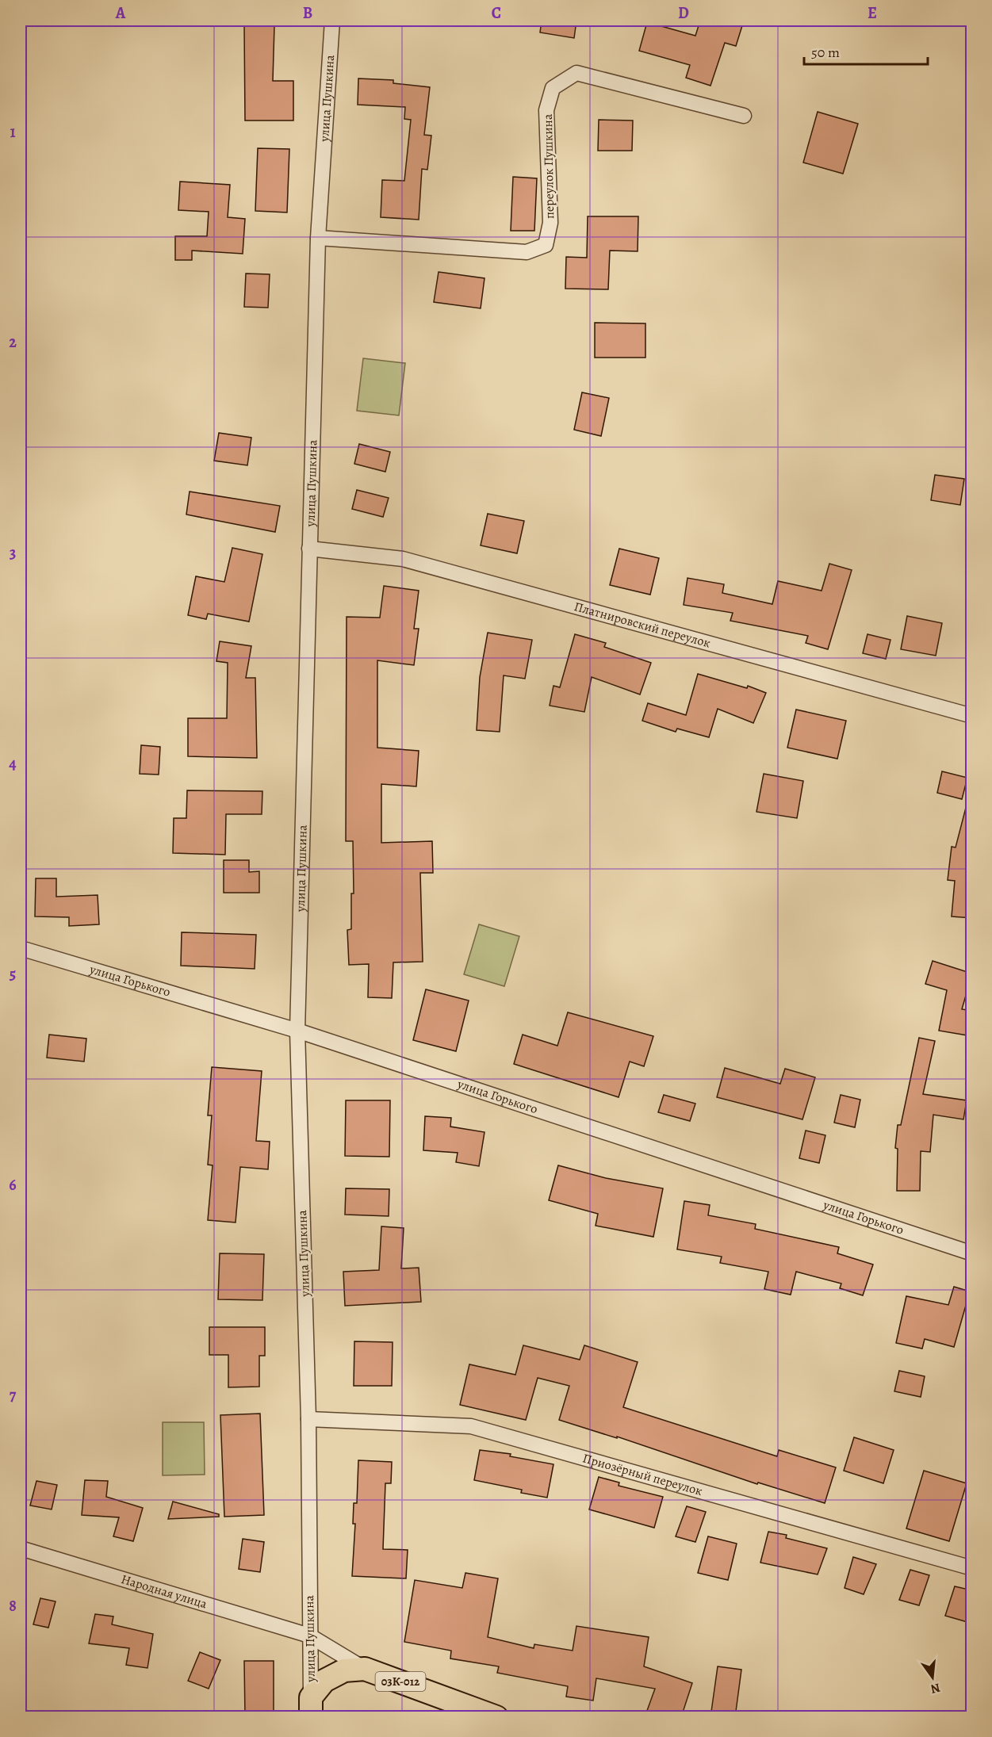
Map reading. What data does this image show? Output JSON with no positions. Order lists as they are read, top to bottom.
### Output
{
  "streets": {
    "main road": ["03К-012"],
    "street": [
      "улица Пушкина",
      "переулок Пушкина",
      "Платнировский переулок",
      "улица Горького",
      "Приозёрный переулок",
      "Народная улица"
    ]
  },
  "crossings": [
    ["улица Пушкина", "переулок Пушкина"],
    ["улица Пушкина", "Платнировский переулок"],
    ["улица Пушкина", "улица Горького"],
    ["улица Пушкина", "Приозёрный переулок"],
    ["улица Пушкина", "Народная улица"],
    ["улица Пушкина", "03К-012"],
    ["Народная улица", "03К-012"]
  ],
  "scale_bar": "50 m",
  "north": "bottom",
  "grid": {
    "columns": [
      "A",
      "B",
      "C",
      "D",
      "E"
    ],
    "rows": [
      "1",
      "2",
      "3",
      "4",
      "5",
      "6",
      "7",
      "8"
    ]
  }
}
